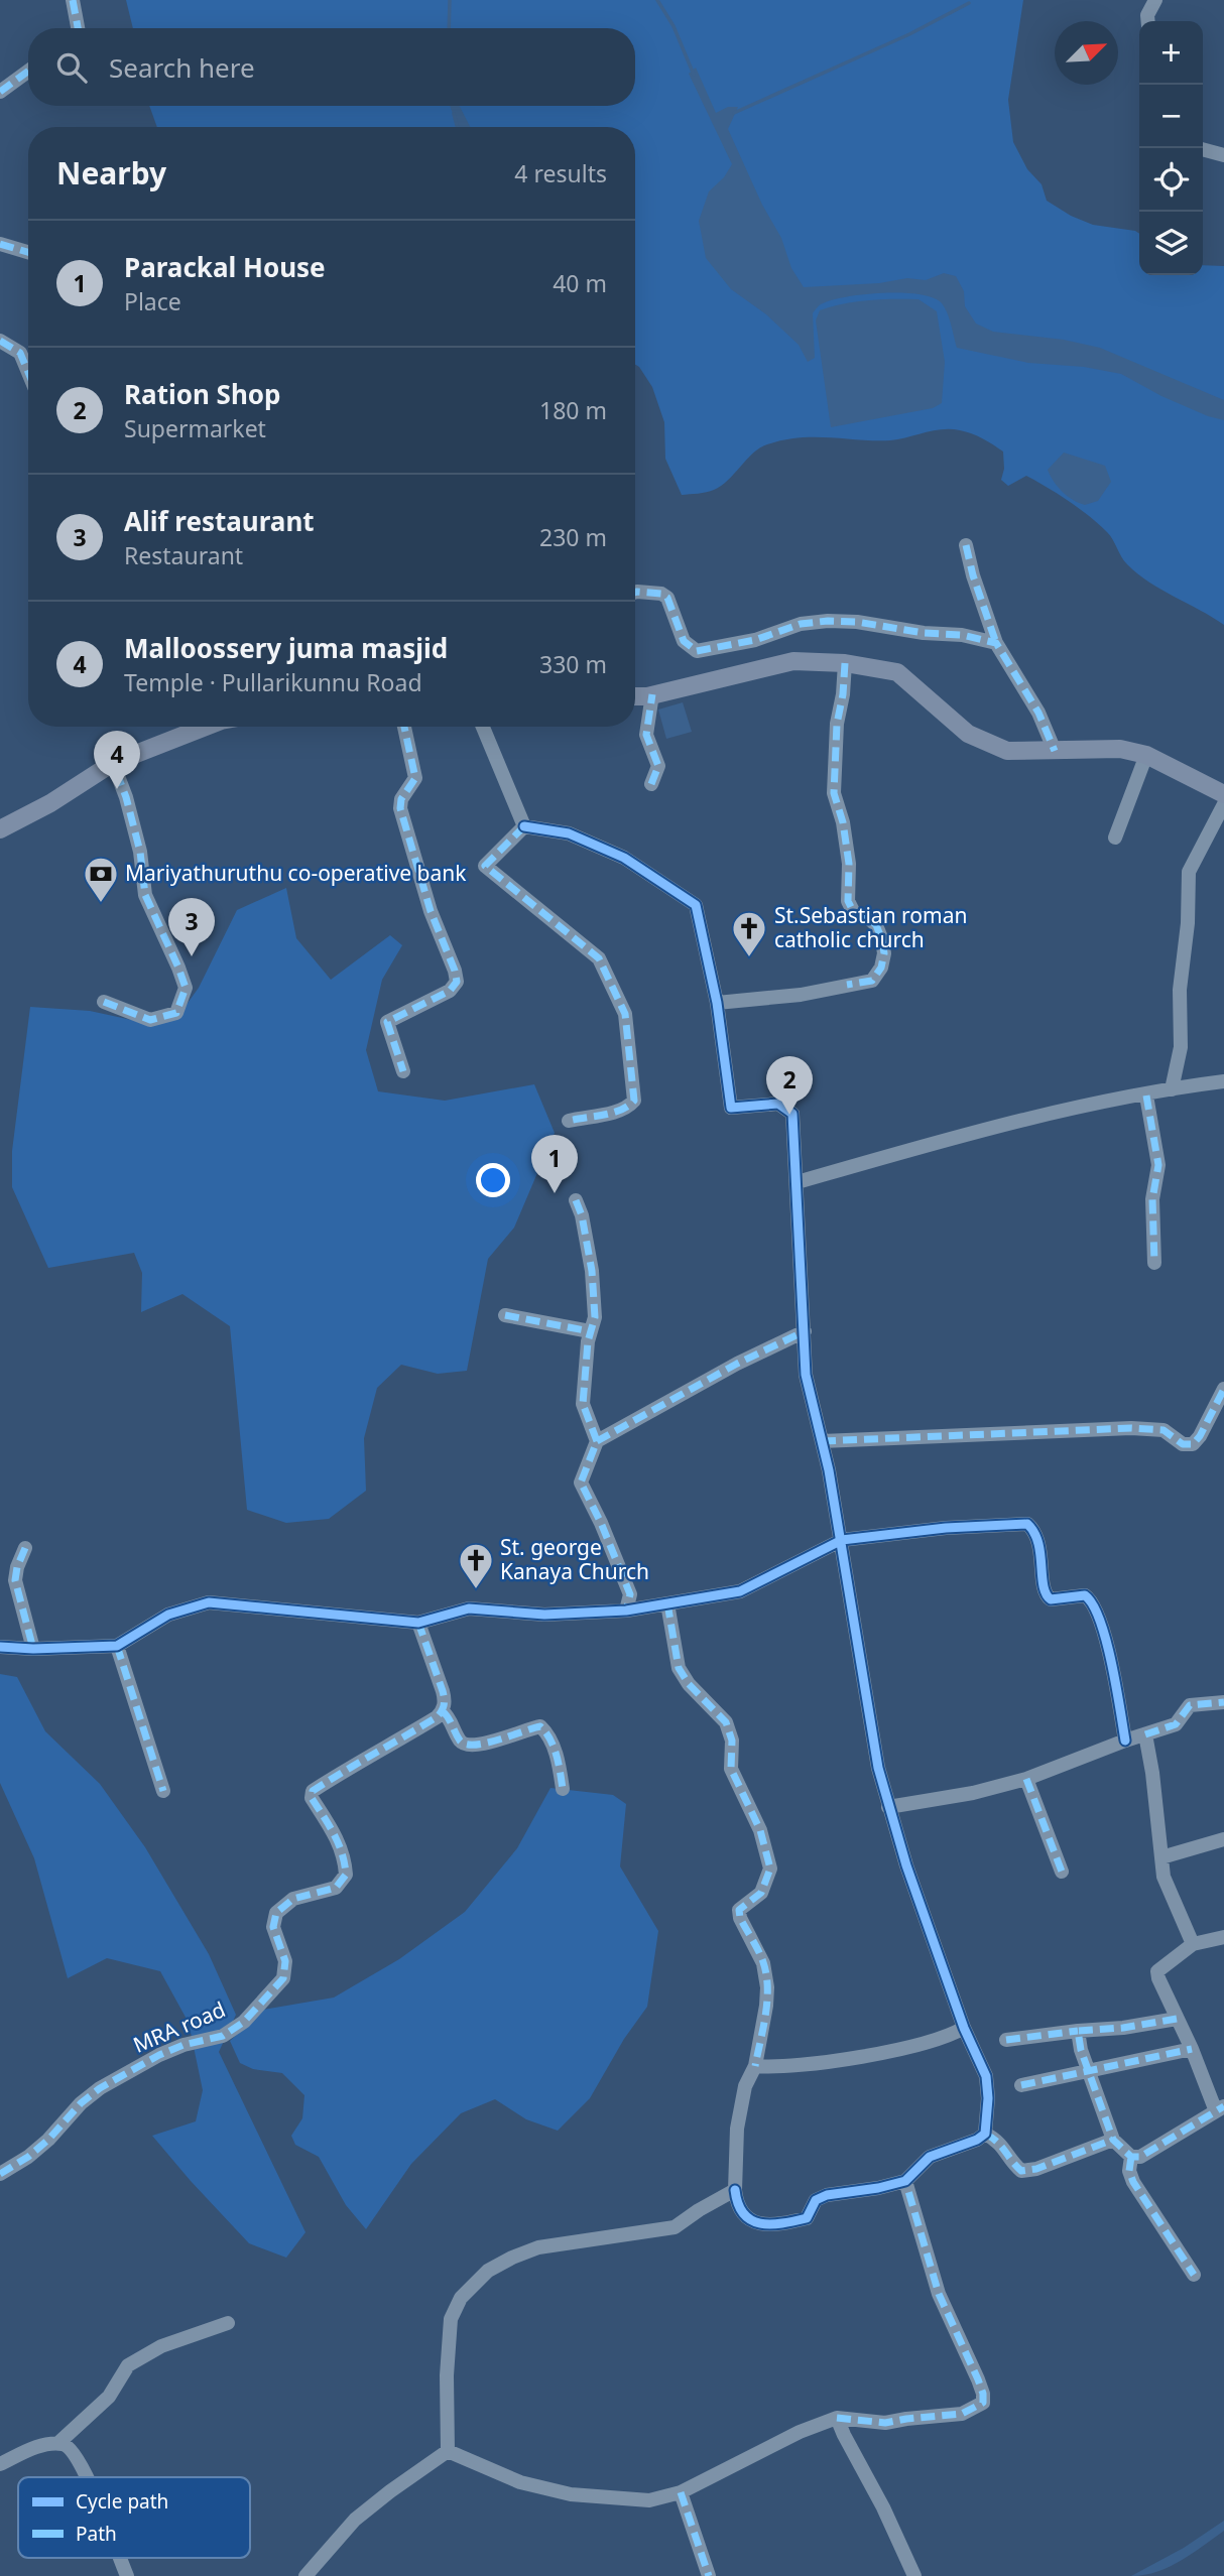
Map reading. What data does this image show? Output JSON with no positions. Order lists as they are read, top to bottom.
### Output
{
  "streets": {
    "street": ["MRA road"]
  },
  "places": {
    "bank": ["Mariyathuruthu co-operative bank"],
    "church": ["St.Sebastian roman catholic church", "St. george Kanaya Church"]
  },
  "legend": ["Cycle path", "Path"],
  "north": "top right",
  "page": {
    "map_buttons": ["+", "−"],
    "search": "Search here",
    "heading": ["Nearby", "4 results"],
    "list": [
      {
        "mark": "1",
        "name": "Parackal House",
        "note": "Place",
        "value": "40 m"
      },
      {
        "mark": "2",
        "name": "Ration Shop",
        "note": "Supermarket",
        "value": "180 m"
      },
      {
        "mark": "3",
        "name": "Alif restaurant",
        "note": "Restaurant",
        "value": "230 m"
      },
      {
        "mark": "4",
        "name": "Malloossery juma masjid",
        "note": "Temple · Pullarikunnu Road",
        "value": "330 m"
      }
    ],
    "pins": [
      "4",
      "3",
      "2",
      "1"
    ]
  }
}
